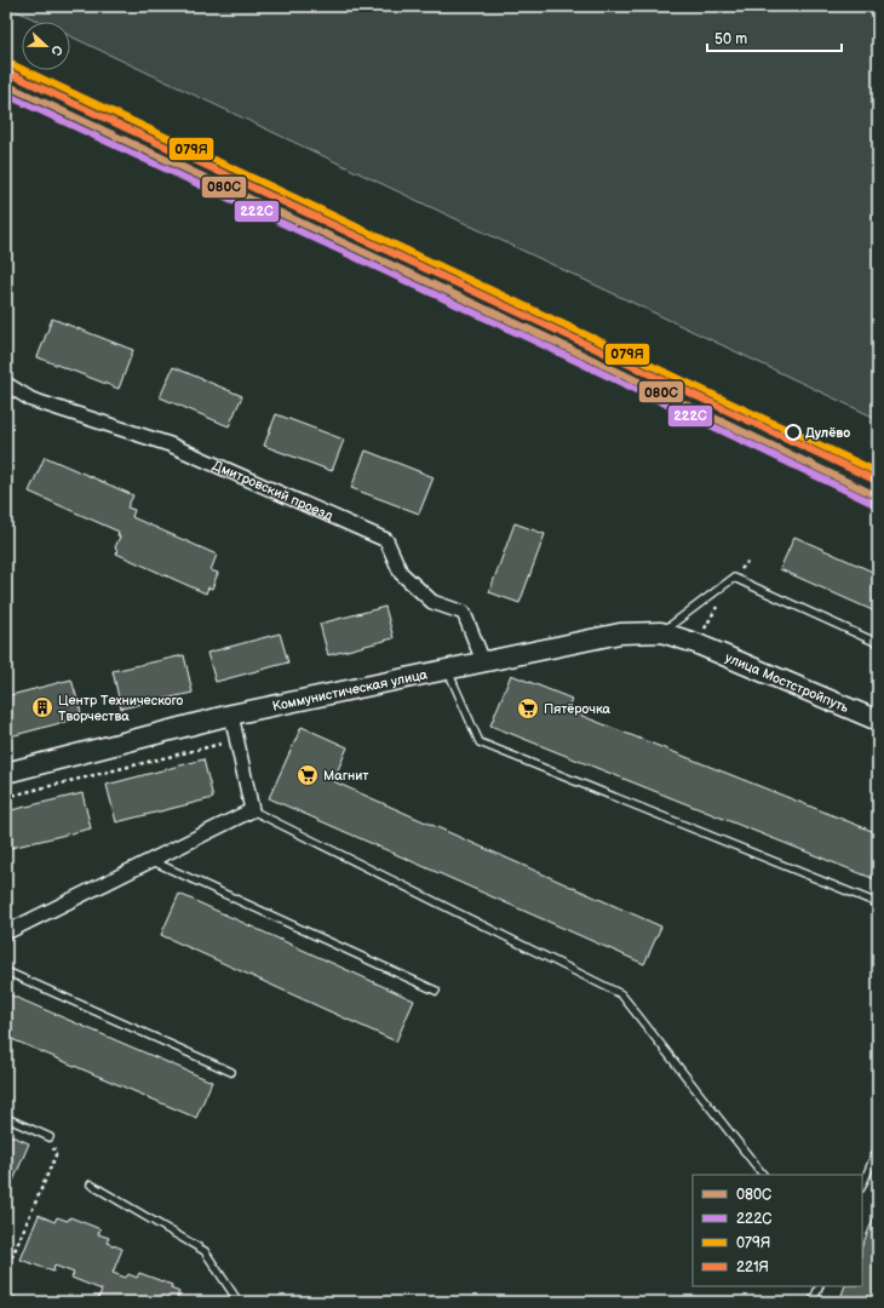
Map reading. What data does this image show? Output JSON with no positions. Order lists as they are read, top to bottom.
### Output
{
  "streets": {
    "street": ["Дмитровский проезд", "улица Мостстройпуть", "Коммунистическая улица"]
  },
  "crossings": [
    ["Дмитровский проезд", "Коммунистическая улица"],
    ["улица Мостстройпуть", "Коммунистическая улица"]
  ],
  "places": {
    "other": ["Дулёво"],
    "building": ["Центр Технического Творчества"],
    "supermarket": ["Пятёрочка", "Магнит"]
  },
  "lines": [
    "transit line 079Я",
    "transit line 221Я",
    "transit line 080С",
    "transit line 222С"
  ],
  "legend": [
    "080С",
    "222С",
    "079Я",
    "221Я"
  ],
  "scale_bar": "50 m",
  "north": "right"
}
